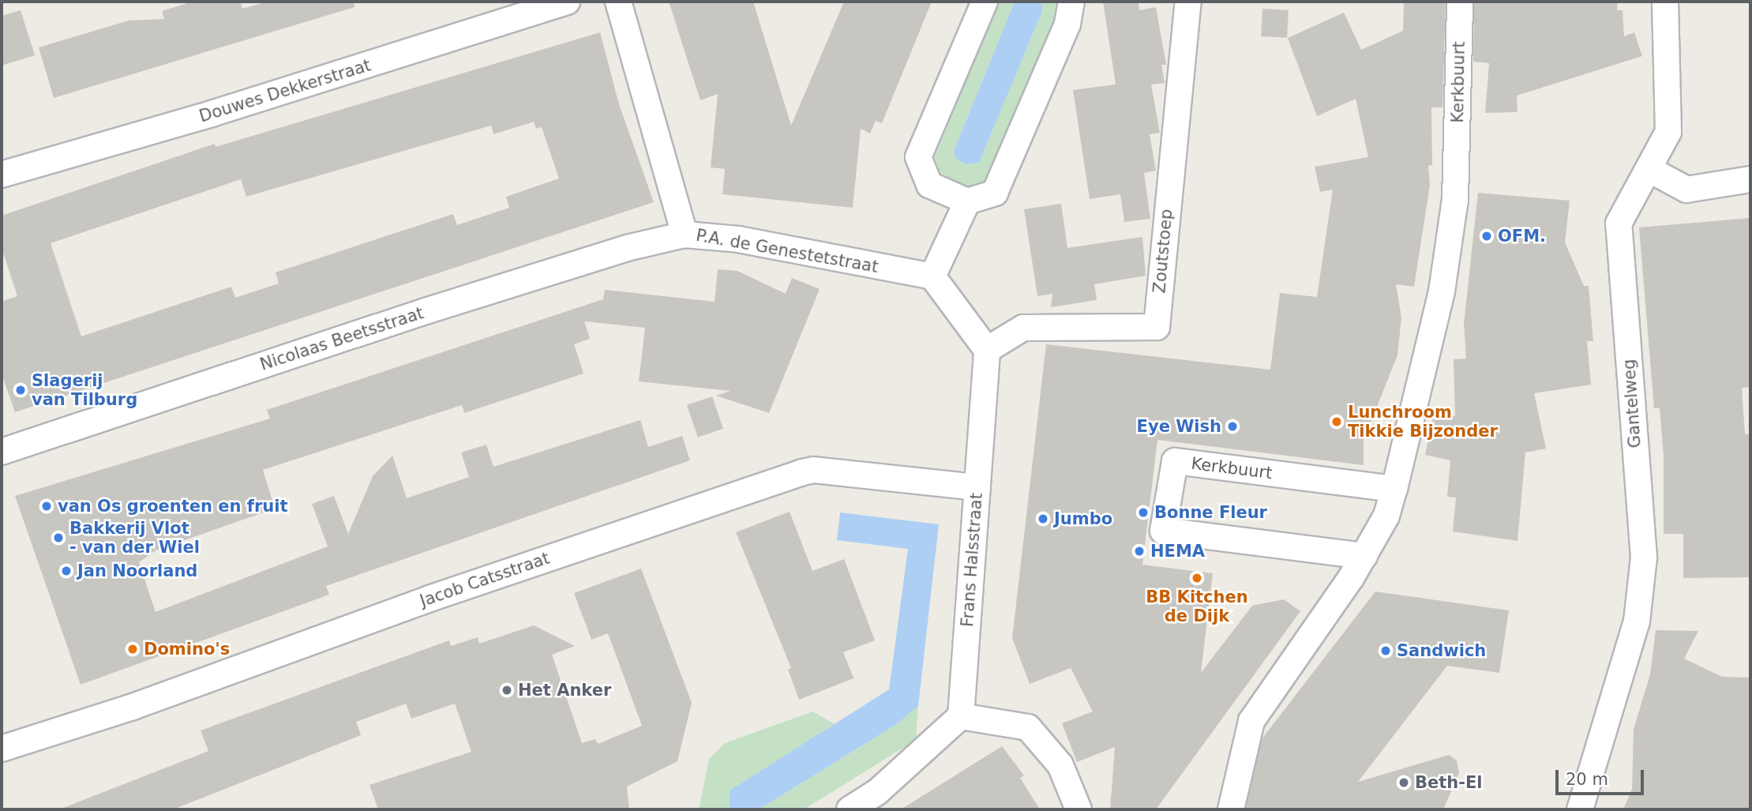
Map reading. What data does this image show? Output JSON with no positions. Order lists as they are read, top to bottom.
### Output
{
  "streets": {
    "street": [
      "Kerkbuurt",
      "Douwes Dekkerstraat",
      "P.A. de Genestetstraat",
      "Zoutstoep",
      "Nicolaas Beetsstraat",
      "Gantelweg",
      "Frans Halsstraat",
      "Jacob Catsstraat"
    ]
  },
  "crossings": [
    ["P.A. de Genestetstraat", "Nicolaas Beetsstraat"],
    ["Zoutstoep", "Frans Halsstraat"],
    ["Frans Halsstraat", "Jacob Catsstraat"]
  ],
  "places": [
    "OFM.",
    "Slagerij van Tilburg",
    "Lunchroom Tikkie Bijzonder",
    "Eye Wish",
    "van Os groenten en fruit",
    "Bonne Fleur",
    "Jumbo",
    "Bakkerij Vlot - van der Wiel",
    "HEMA",
    "Jan Noorland",
    "BB Kitchen de Dijk",
    "Domino's",
    "Sandwich",
    "Het Anker",
    "Beth-El"
  ],
  "scale_bar": "20 m"
}
